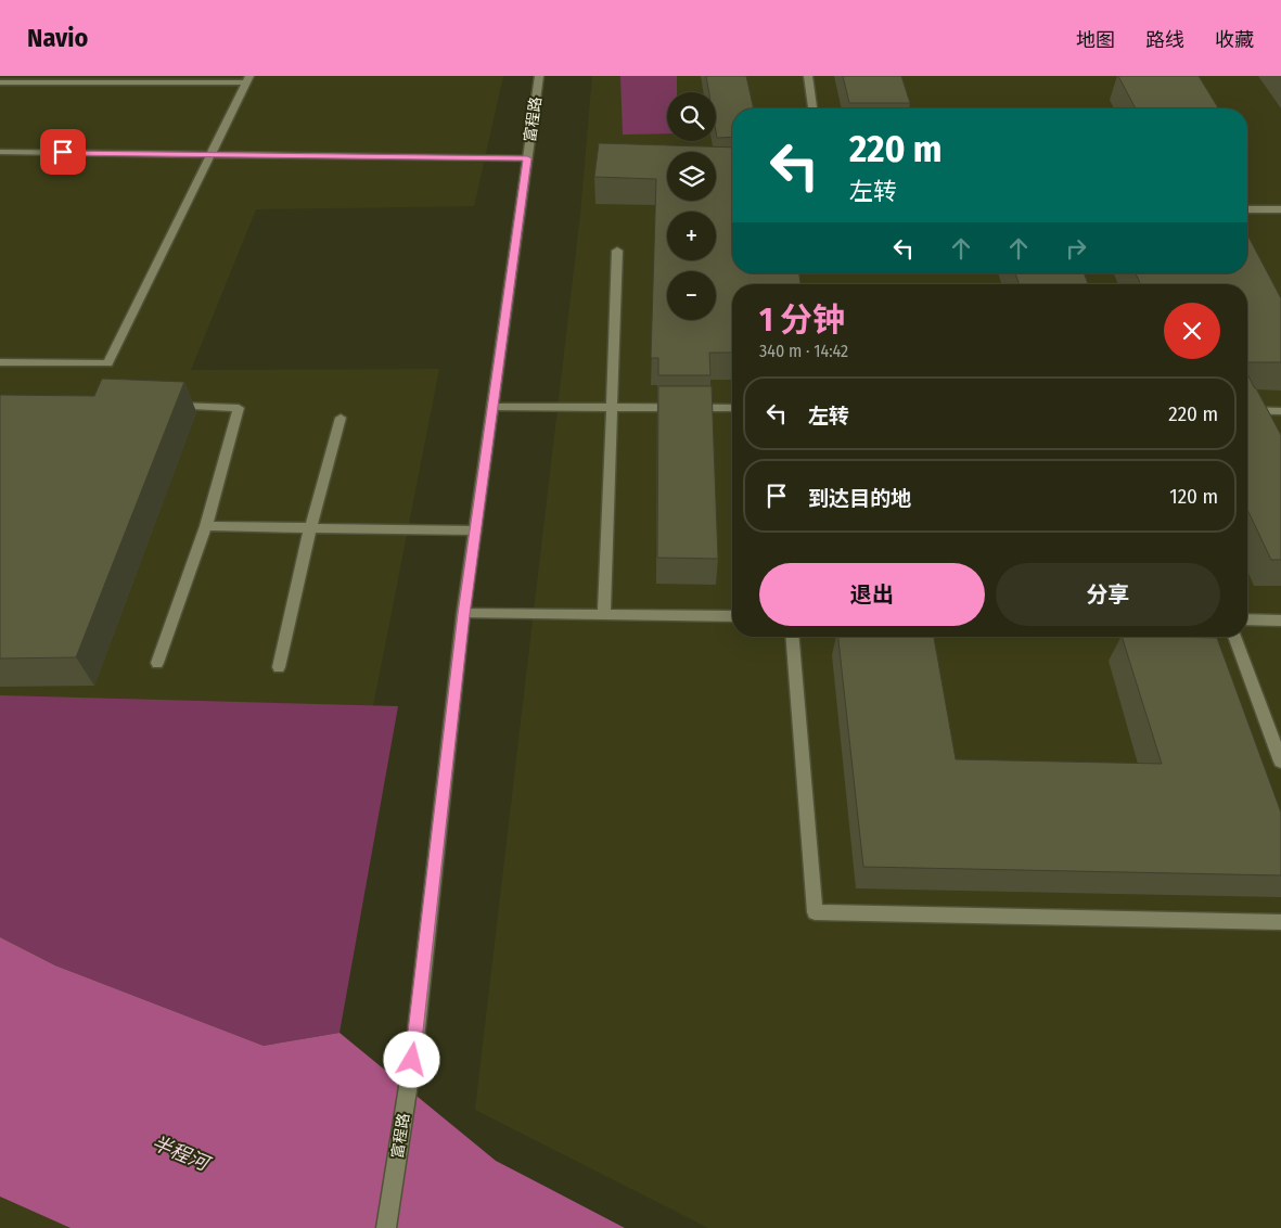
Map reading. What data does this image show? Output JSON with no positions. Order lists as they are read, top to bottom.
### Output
{
  "streets": {
    "main road": ["富程路"]
  },
  "water": ["半程河"],
  "page": {
    "header": "Navio",
    "nav": ["地图", "路线", "收藏"],
    "map_buttons": ["+", "−"],
    "turn": ["220 m", "左转"],
    "heading": ["1 分钟", "340 m · 14:42"],
    "list": [
      {
        "name": "左转",
        "value": "220 m"
      },
      {
        "name": "到达目的地",
        "value": "120 m"
      }
    ],
    "buttons": ["退出", "分享"]
  }
}
